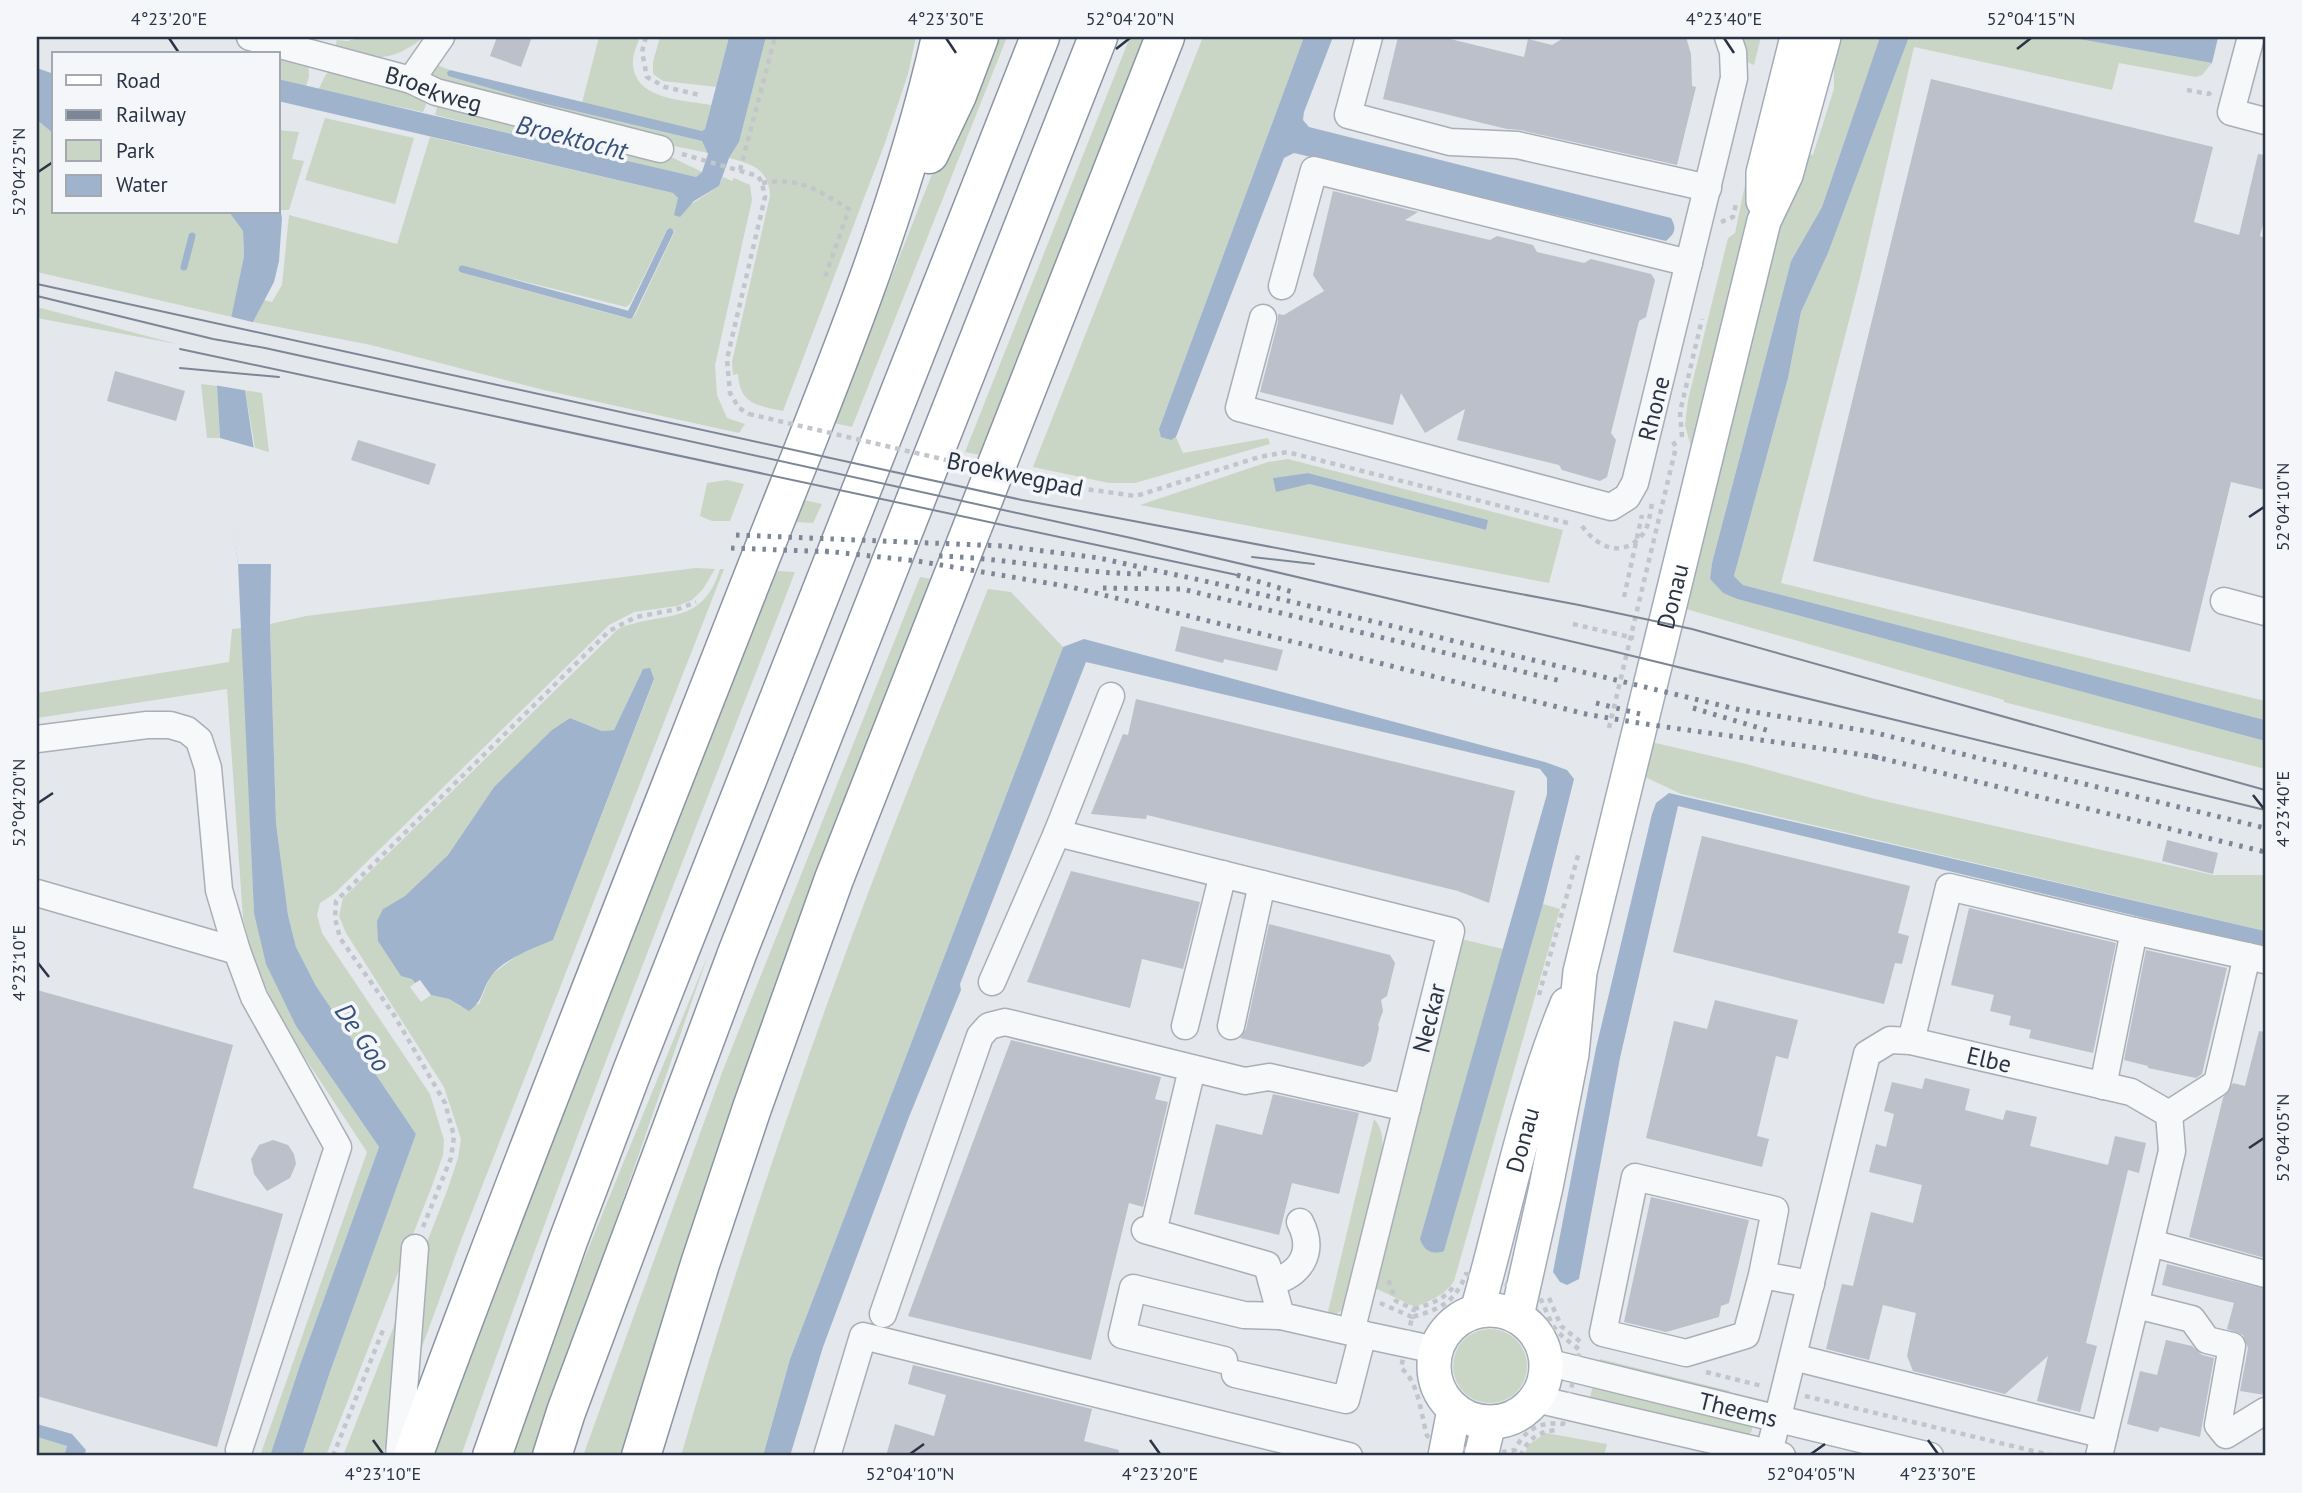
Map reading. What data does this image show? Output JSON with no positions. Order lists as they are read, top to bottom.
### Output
{
  "streets": {
    "main road": ["Donau"],
    "street": [
      "Broekweg",
      "Rhone",
      "Neckar",
      "Elbe",
      "Theems"
    ],
    "path": ["Broekwegpad"]
  },
  "crossings": [
    ["Elbe", "Theems"]
  ],
  "water": ["Broektocht", "De Goo"],
  "legend": [
    "Road",
    "Railway",
    "Park",
    "Water"
  ],
  "coordinates": [
    "4°23'20\"E",
    "4°23'30\"E",
    "52°04'20\"N",
    "4°23'40\"E",
    "52°04'15\"N",
    "52°04'25\"N",
    "52°04'10\"N",
    "4°23'10\"E",
    "52°04'05\"N"
  ]
}
